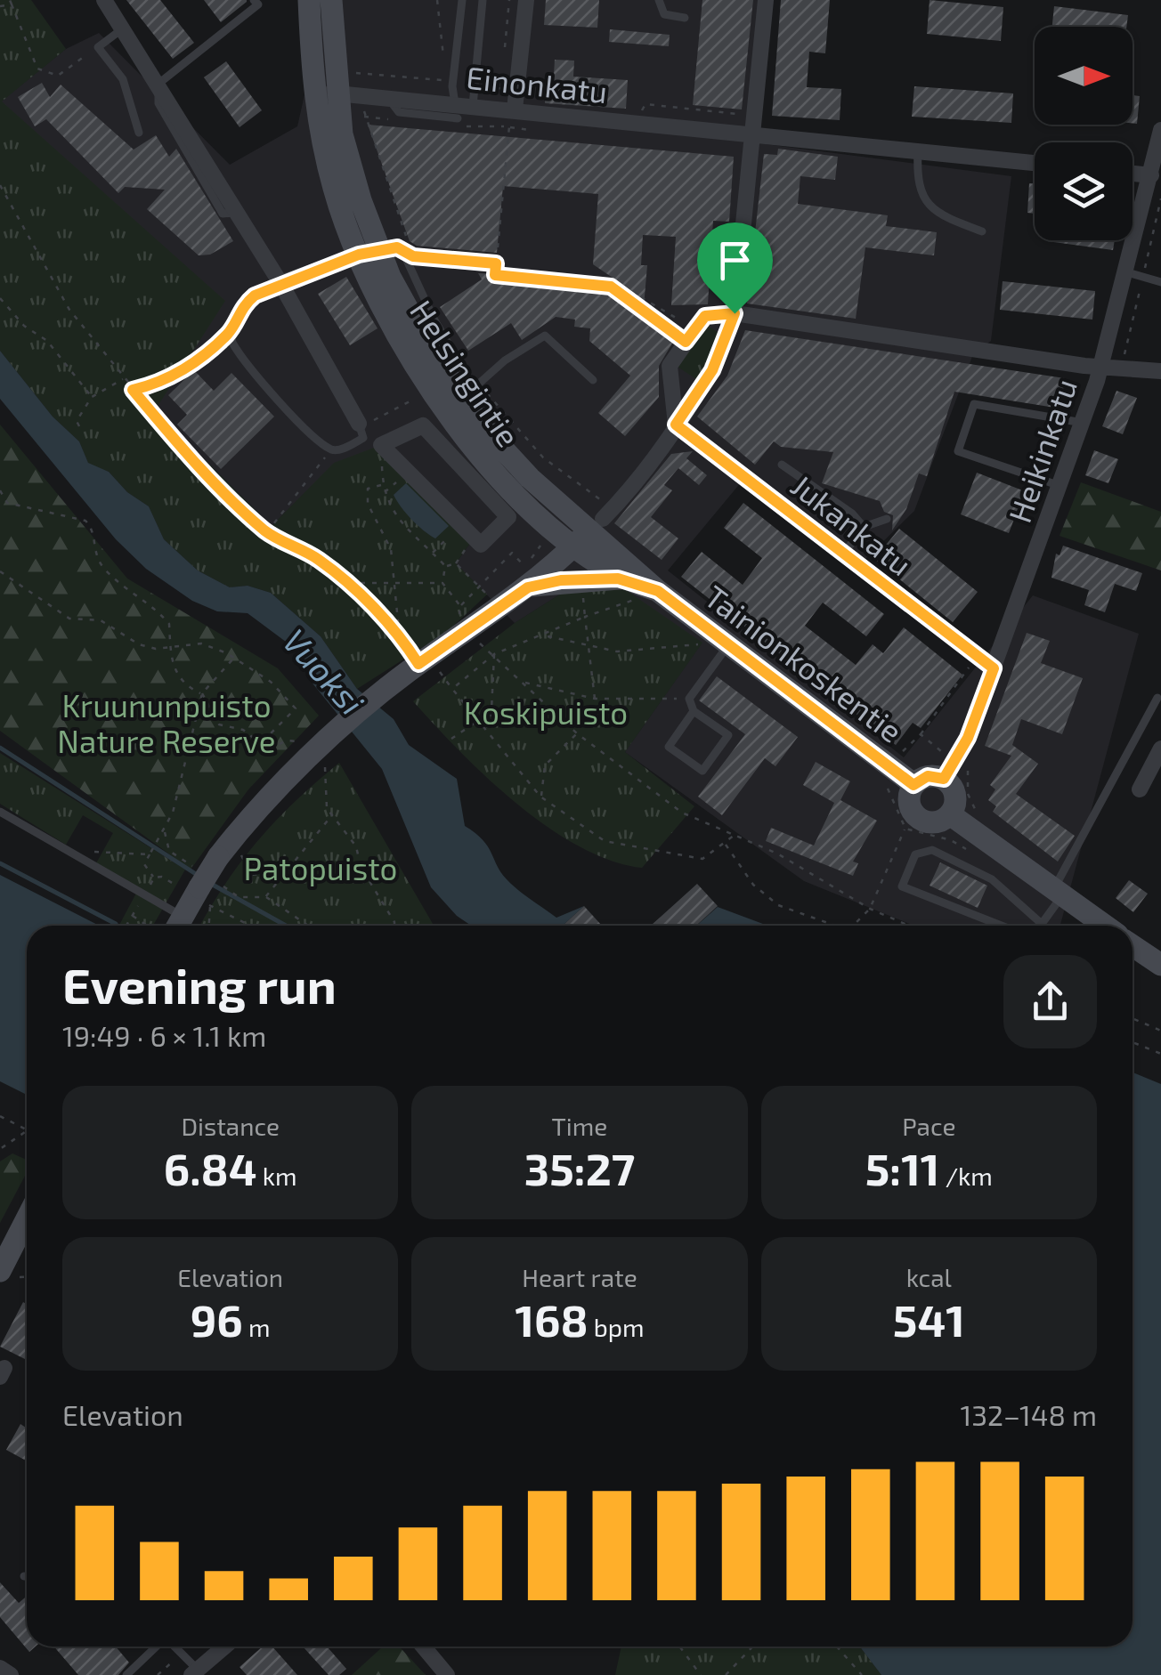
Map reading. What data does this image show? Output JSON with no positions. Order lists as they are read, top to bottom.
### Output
{
  "streets": {
    "main road": ["Helsingintie", "Tainionkoskentie"],
    "street": ["Einonkatu", "Heikinkatu", "Jukankatu"]
  },
  "crossings": [
    ["Einonkatu", "Helsingintie"],
    ["Helsingintie", "Tainionkoskentie"],
    ["Heikinkatu", "Jukankatu"]
  ],
  "water": ["Vuoksi"],
  "parks": ["Kruununpuisto Nature Reserve", "Koskipuisto", "Patopuisto"],
  "north": "right",
  "page": {
    "heading": ["Evening run", "19:49 · 6 × 1.1 km"],
    "stats": [
      ["Distance", "6.84 km"],
      ["Time", "35:27"],
      ["Pace", "5:11 /km"],
      ["Elevation", "96 m"],
      ["Heart rate", "168 bpm"],
      ["kcal", "541"]
    ],
    "chart": ["Elevation", "132–148 m"]
  }
}
